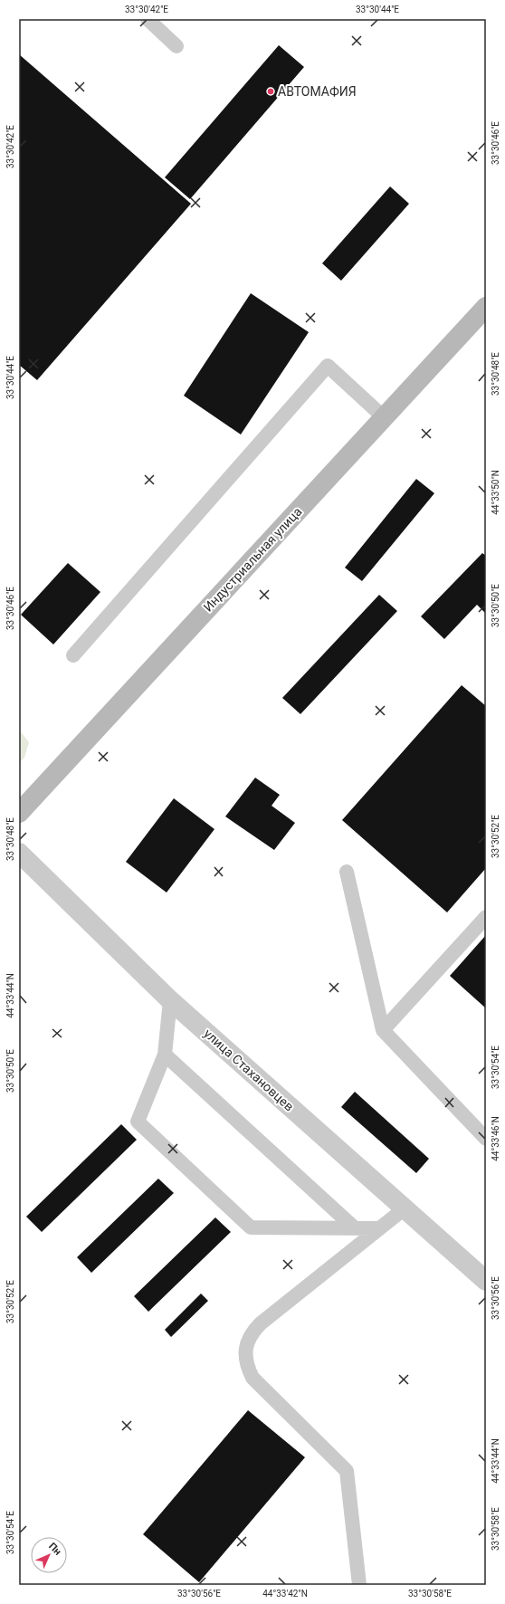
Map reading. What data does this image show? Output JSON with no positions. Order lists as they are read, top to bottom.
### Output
{
  "streets": {
    "main road": ["Индустриальная улица"],
    "street": ["улица Стахановцев"]
  },
  "places": ["АВТОМАФИЯ"],
  "north": "top right",
  "coordinates": [
    "33°30'42\"E",
    "33°30'44\"E",
    "33°30'46\"E",
    "33°30'48\"E",
    "44°33'50\"N",
    "33°30'50\"E",
    "33°30'52\"E",
    "44°33'44\"N",
    "33°30'54\"E",
    "44°33'46\"N",
    "33°30'56\"E",
    "33°30'58\"E",
    "44°33'42\"N"
  ]
}
